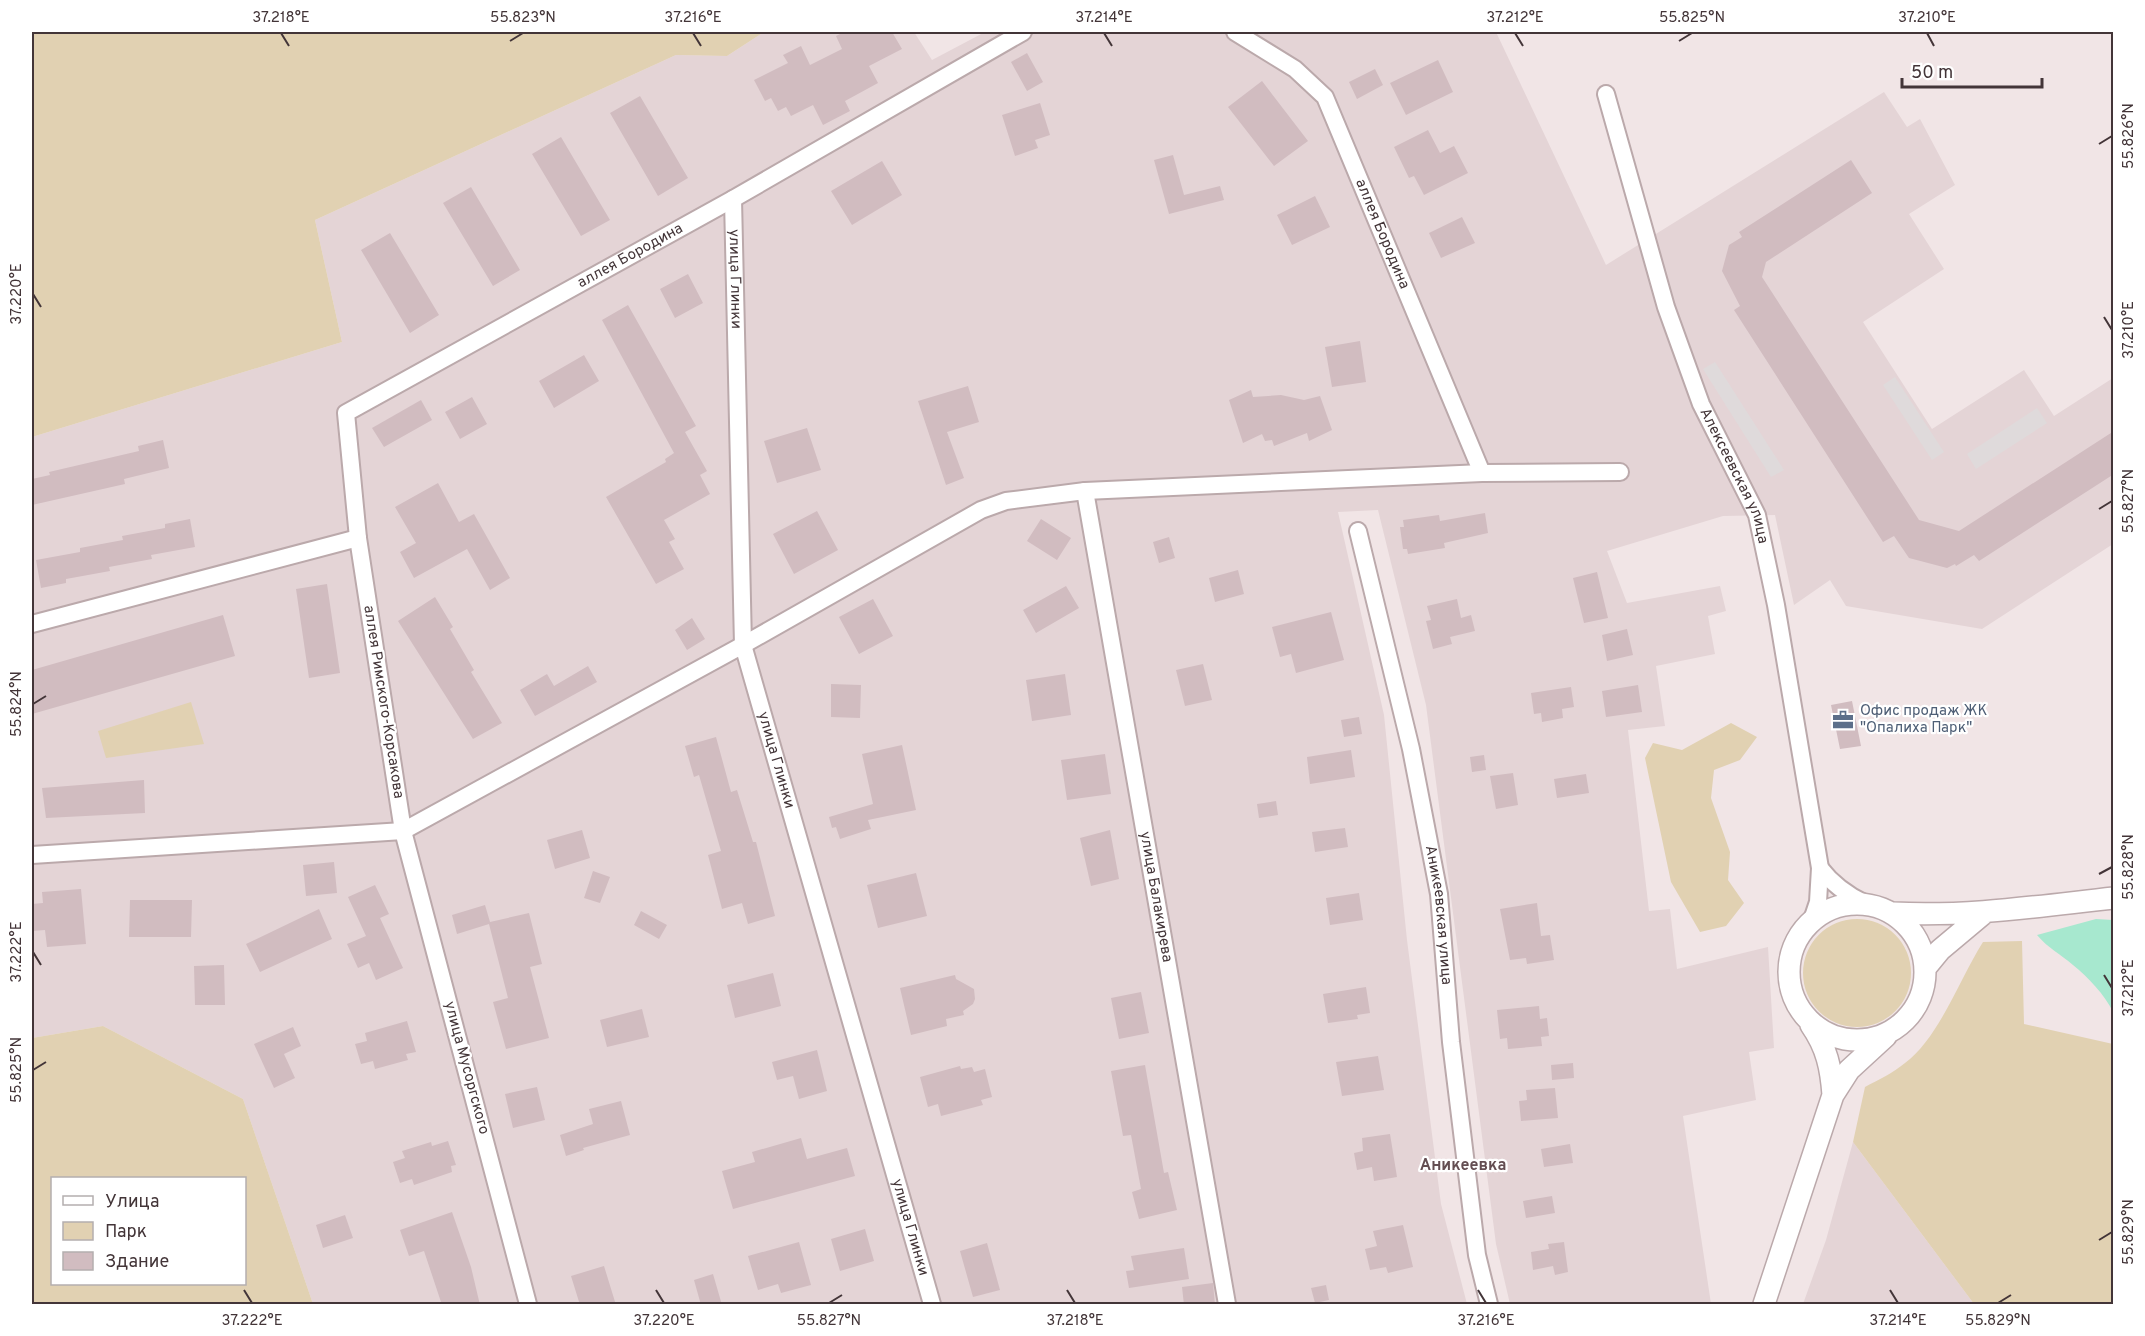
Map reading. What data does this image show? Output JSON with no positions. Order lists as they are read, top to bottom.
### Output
{
  "streets": {
    "street": [
      "аллея Бородина",
      "улица Глинки",
      "Алексеевская улица",
      "аллея Римского-Корсакова",
      "улица Балакирева",
      "Аникеевская улица",
      "улица Мусоргского"
    ]
  },
  "crossings": [
    ["аллея Бородина", "улица Глинки"],
    ["аллея Бородина", "аллея Римского-Корсакова"],
    ["аллея Римского-Корсакова", "улица Мусоргского"]
  ],
  "districts": ["Аникеевка"],
  "places": {
    "office": ["Офис продаж ЖК \"Опалиха Парк\""]
  },
  "legend": ["Улица", "Парк", "Здание"],
  "scale_bar": "50 m",
  "coordinates": [
    "37.218°E",
    "55.823°N",
    "37.216°E",
    "37.214°E",
    "37.212°E",
    "55.825°N",
    "37.210°E",
    "55.826°N",
    "37.220°E",
    "55.827°N",
    "55.824°N",
    "55.828°N",
    "37.222°E",
    "55.829°N"
  ]
}
